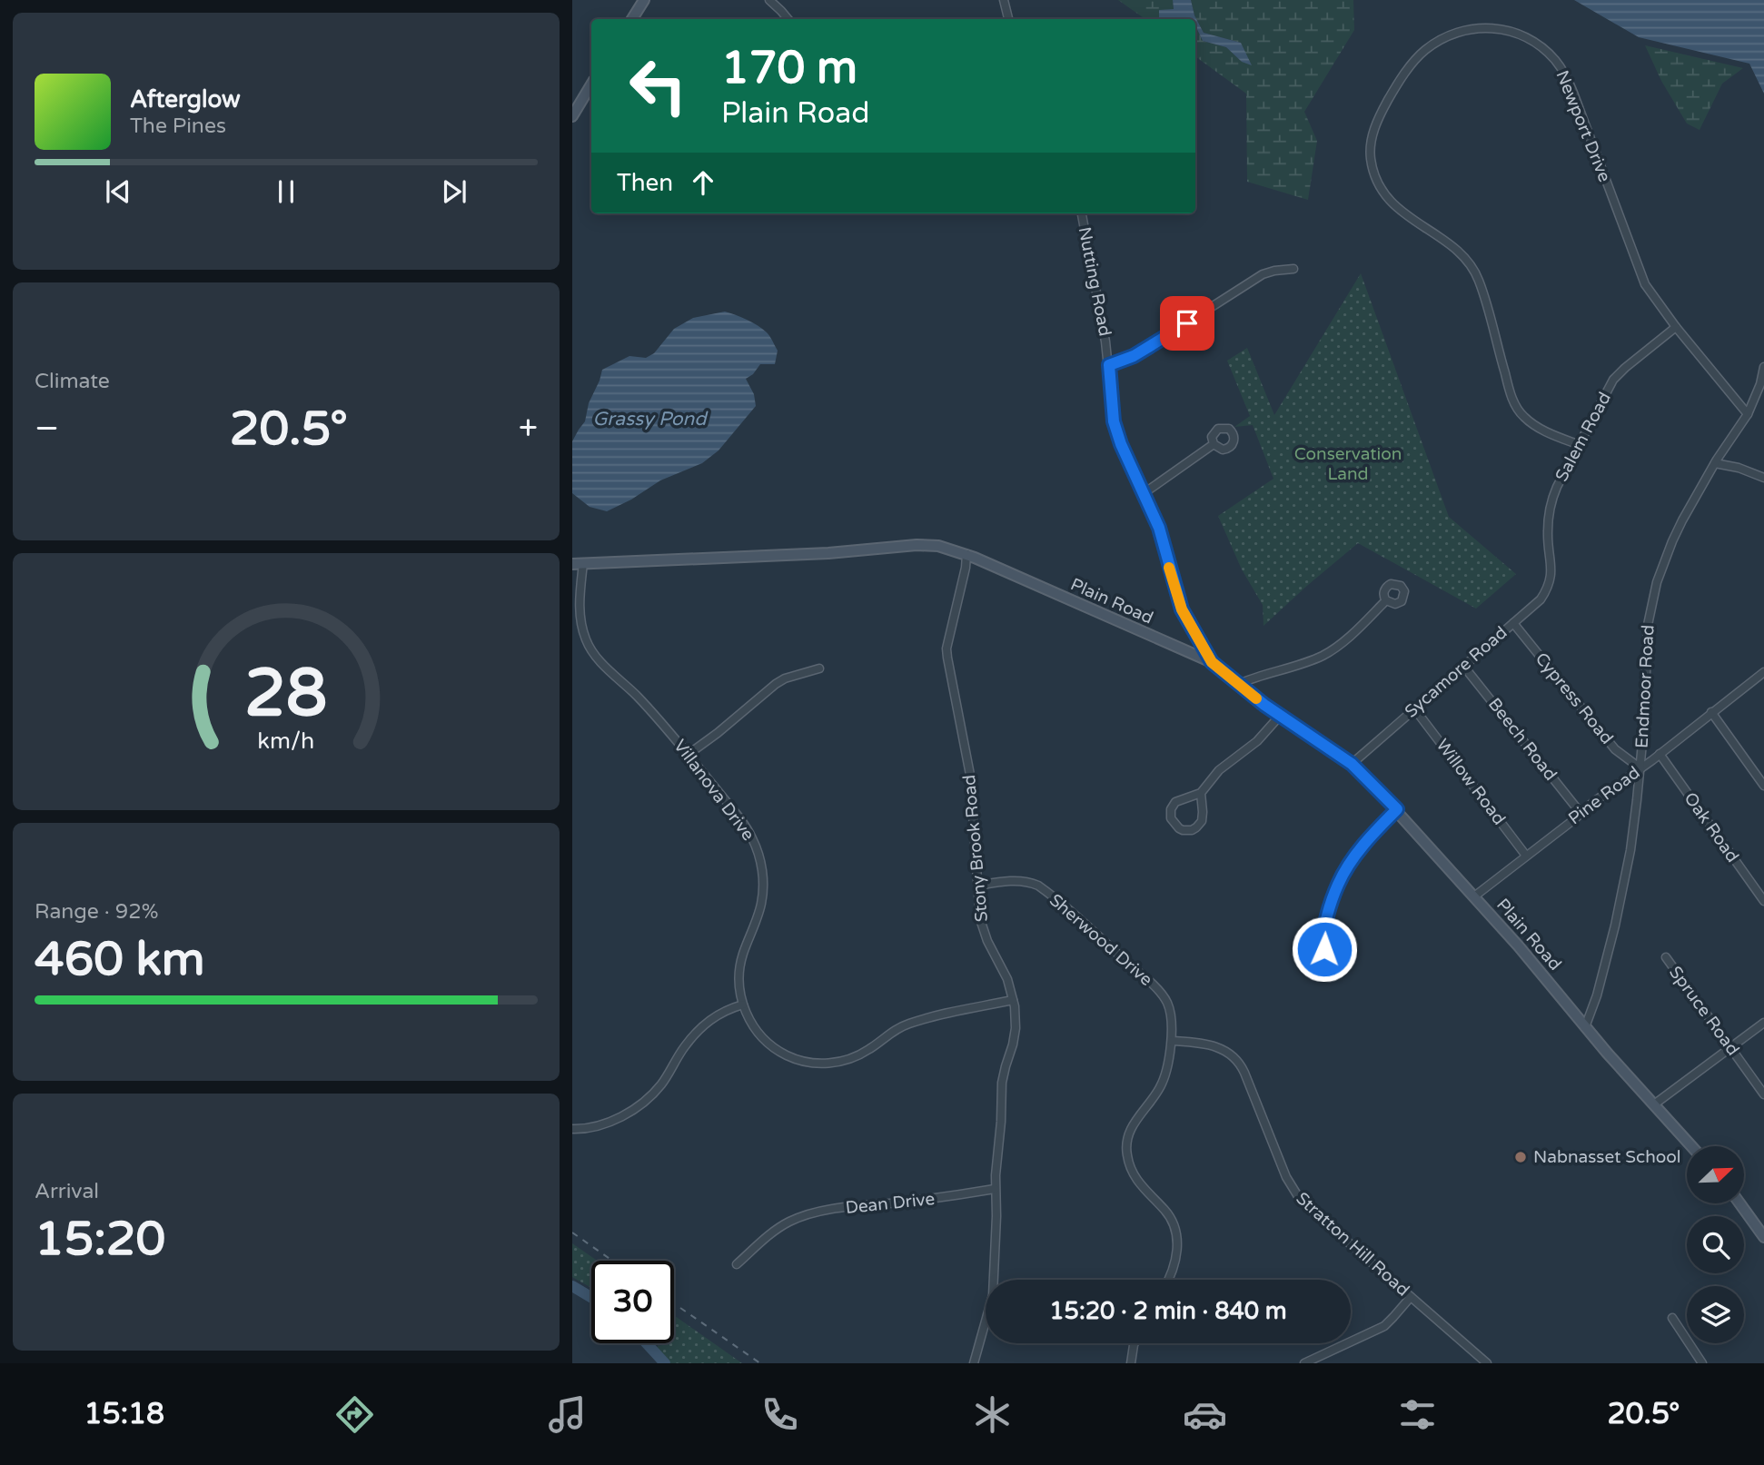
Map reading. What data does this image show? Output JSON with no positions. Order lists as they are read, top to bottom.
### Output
{
  "streets": {
    "main road": ["Plain Road"],
    "street": [
      "Newport Drive",
      "Nutting Road",
      "Salem Road",
      "Sycamore Road",
      "Endmoor Road",
      "Cypress Road",
      "Beech Road",
      "Willow Road",
      "Villanova Drive",
      "Pine Road",
      "Oak Road",
      "Stony Brook Road",
      "Sherwood Drive",
      "Spruce Road",
      "Dean Drive",
      "Stratton Hill Road"
    ]
  },
  "crossings": [
    ["Newport Drive", "Salem Road"],
    ["Newport Drive", "Endmoor Road"],
    ["Nutting Road", "Plain Road"],
    ["Salem Road", "Sycamore Road"],
    ["Plain Road", "Sycamore Road"],
    ["Plain Road", "Endmoor Road"],
    ["Plain Road", "Villanova Drive"],
    ["Plain Road", "Pine Road"],
    ["Plain Road", "Stony Brook Road"],
    ["Sycamore Road", "Cypress Road"],
    ["Sycamore Road", "Beech Road"],
    ["Sycamore Road", "Willow Road"],
    ["Endmoor Road", "Cypress Road"],
    ["Endmoor Road", "Pine Road"],
    ["Cypress Road", "Pine Road"],
    ["Beech Road", "Pine Road"],
    ["Willow Road", "Pine Road"],
    ["Villanova Drive", "Stony Brook Road"],
    ["Pine Road", "Oak Road"],
    ["Stony Brook Road", "Sherwood Drive"],
    ["Stony Brook Road", "Dean Drive"],
    ["Sherwood Drive", "Stratton Hill Road"]
  ],
  "water": ["Grassy Pond"],
  "parks": ["Conservation Land"],
  "places": ["Nabnasset School"],
  "north": "top right",
  "page": {
    "turn": ["170 m", "Plain Road"],
    "song": ["Afterglow", "The Pines"],
    "then": "Then",
    "tile": [
      "Climate",
      ["Range · 92%", "460 km"],
      ["Arrival", "15:20"]
    ],
    "heat": ["−", "20.5°", "+"],
    "limit": "30",
    "trip": "15:20 · 2 min · 840 m",
    "tabs": ["15:18", "20.5°"],
    "gauge": ["28", "km/h"]
  }
}
